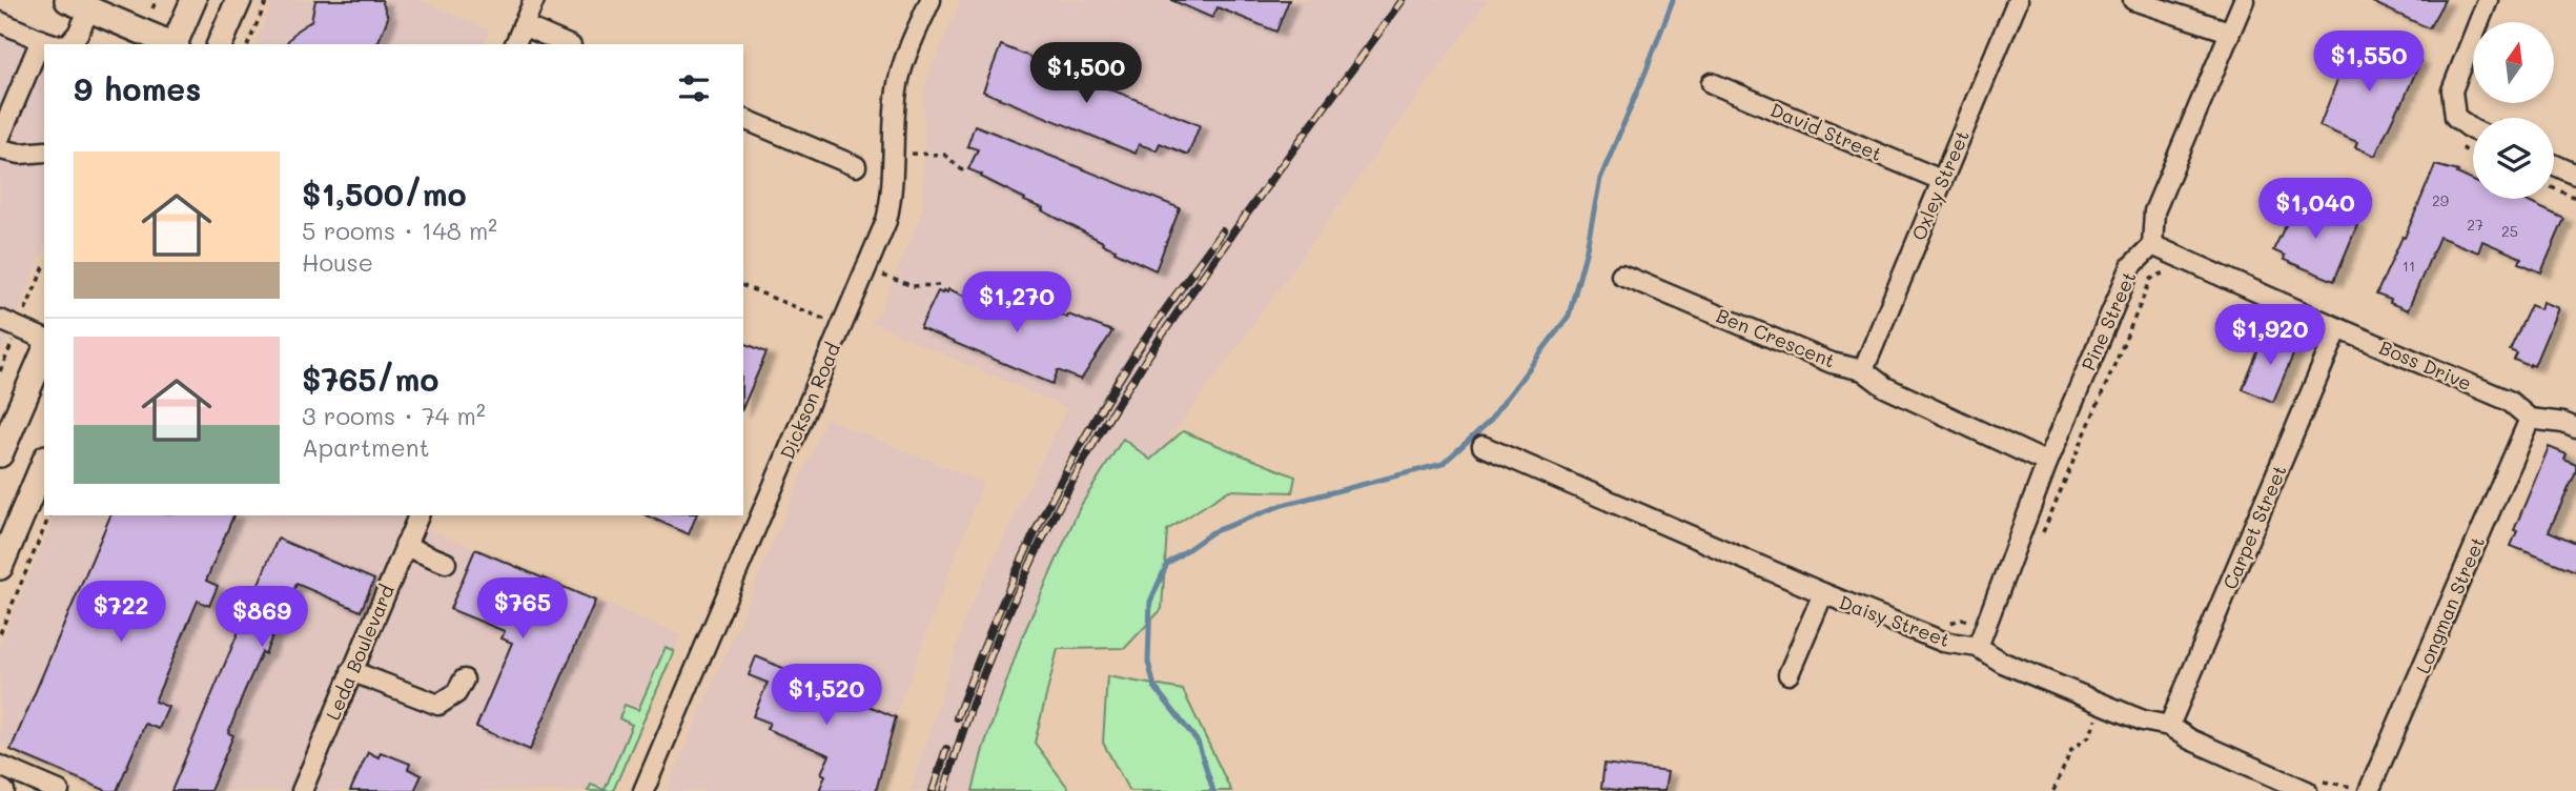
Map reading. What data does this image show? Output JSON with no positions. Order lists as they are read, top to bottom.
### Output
{
  "streets": {
    "street": [
      "David Street",
      "Oxley Street",
      "Pine Street",
      "Ben Crescent",
      "Boss Drive",
      "Dickson Road",
      "Carpet Street",
      "Longman Street",
      "Daisy Street",
      "Leda Boulevard"
    ]
  },
  "crossings": [
    ["David Street", "Oxley Street"],
    ["Oxley Street", "Ben Crescent"],
    ["Pine Street", "Ben Crescent"],
    ["Pine Street", "Boss Drive"],
    ["Pine Street", "Daisy Street"],
    ["Boss Drive", "Carpet Street"],
    ["Boss Drive", "Longman Street"],
    ["Carpet Street", "Daisy Street"]
  ],
  "house_numbers": [
    "29",
    "27",
    "25",
    "11"
  ],
  "north": "top",
  "page": {
    "price": [
      "$1,550",
      "$1,500",
      "$1,040",
      "$1,270",
      "$1,920",
      "$765",
      "$722",
      "$869",
      "$1,520"
    ],
    "heading": "9 homes",
    "list": [
      {
        "name": "$1,500/mo",
        "note": "5 rooms · 148 m² · House"
      },
      {
        "name": "$765/mo",
        "note": "3 rooms · 74 m² · Apartment"
      }
    ]
  }
}
